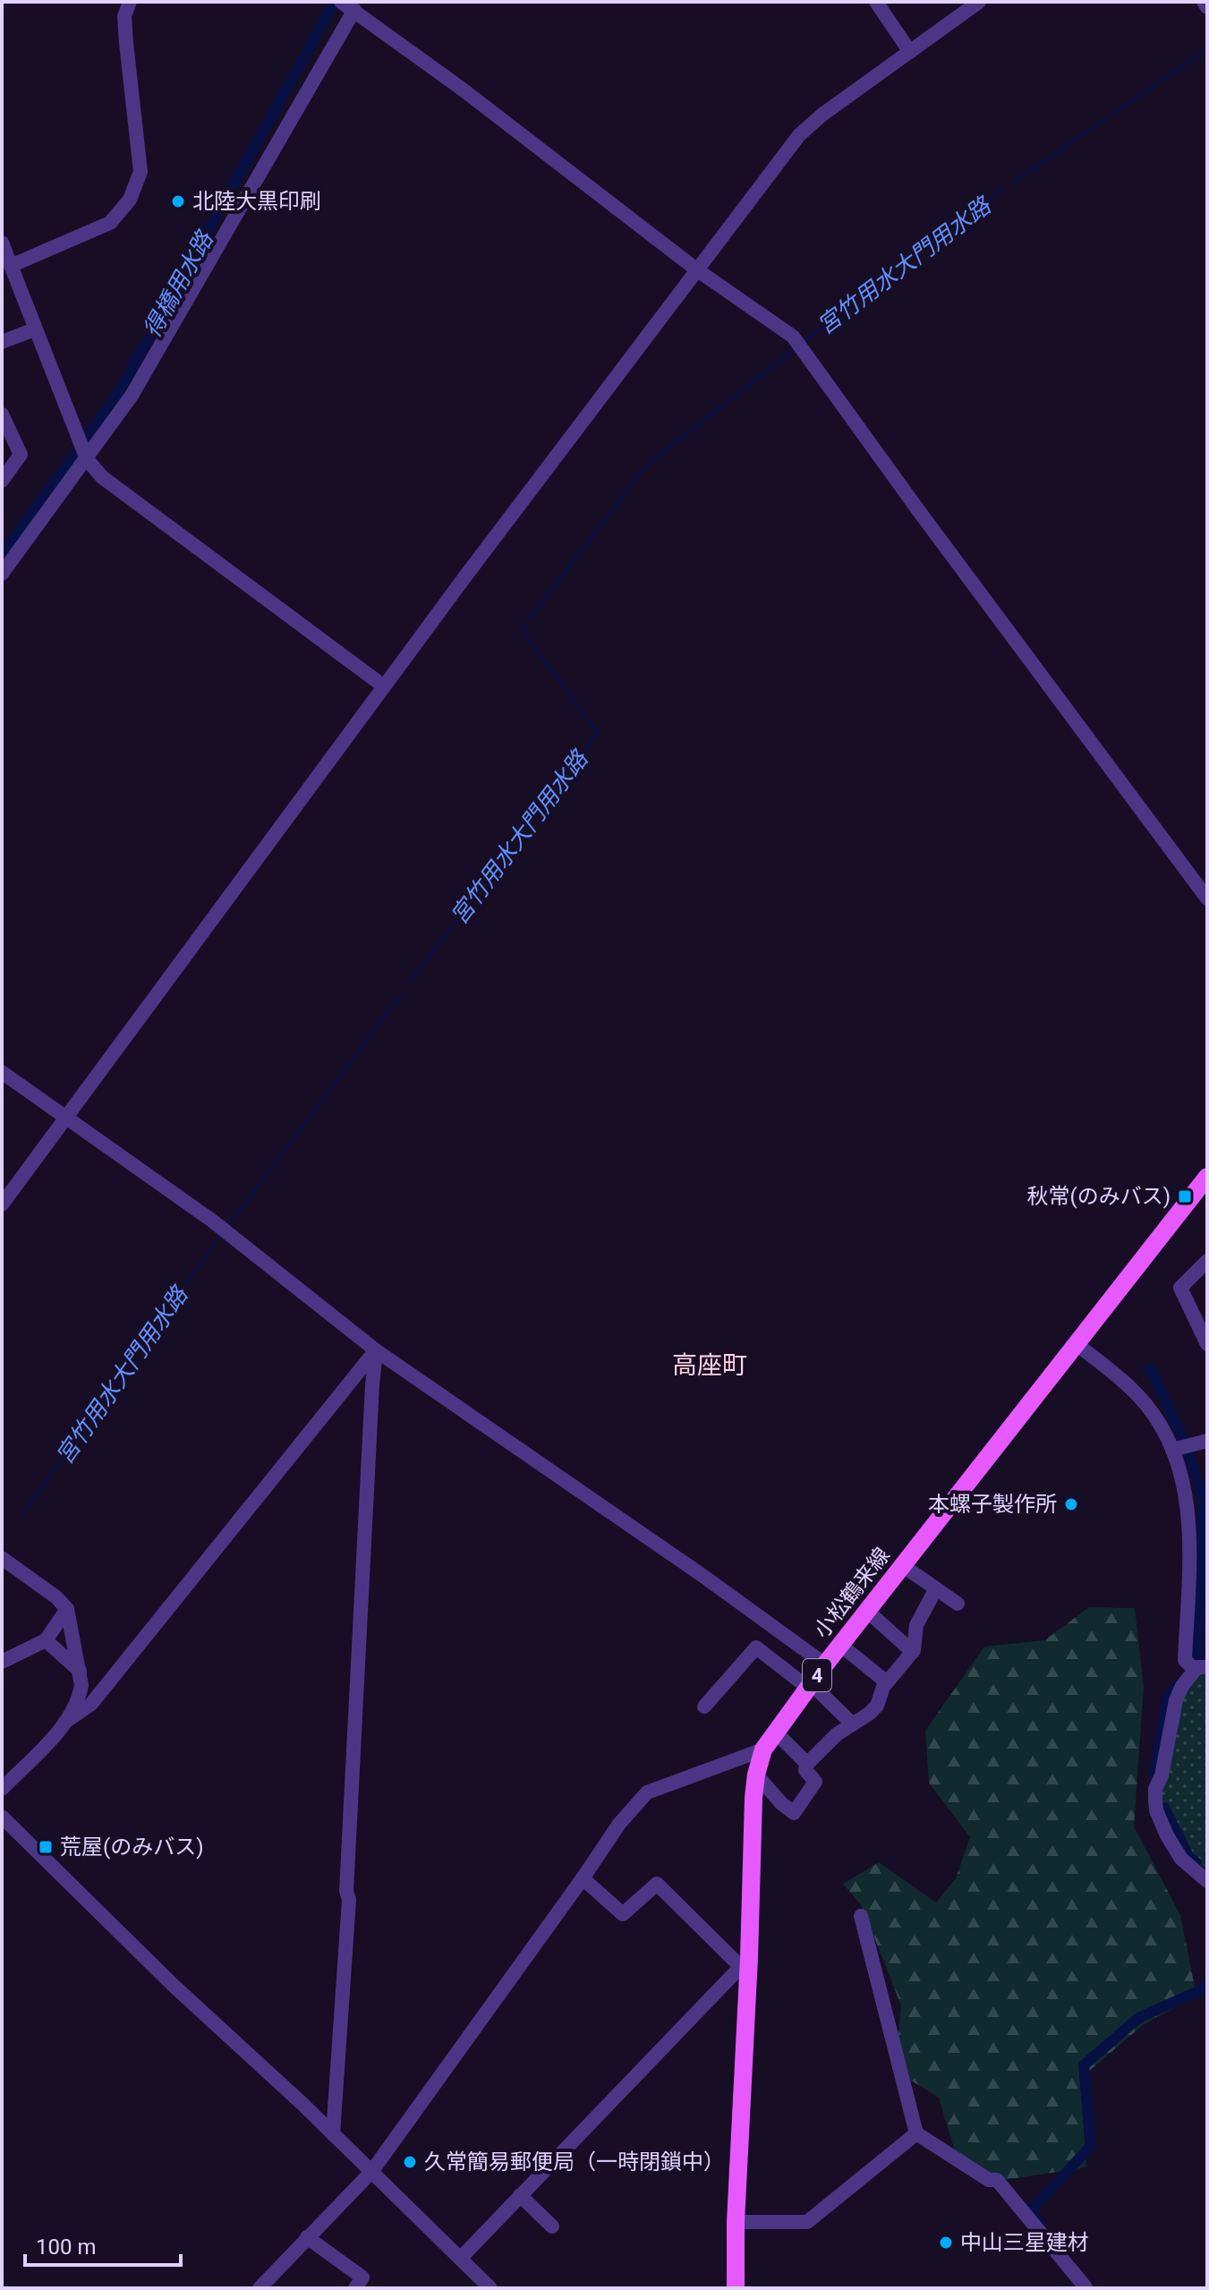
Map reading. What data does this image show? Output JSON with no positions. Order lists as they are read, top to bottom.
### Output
{
  "streets": {
    "main road": ["小松鶴来線", "4"]
  },
  "districts": ["高座町"],
  "water": ["宮竹用水大門用水路", "得橋用水路"],
  "places": {
    "other": [
      "北陸大黒印刷",
      "本螺子製作所",
      "久常簡易郵便局（一時閉鎖中）",
      "中山三星建材"
    ],
    "transit": ["秋常(のみバス)", "荒屋(のみバス)"]
  },
  "scale_bar": "100 m"
}
